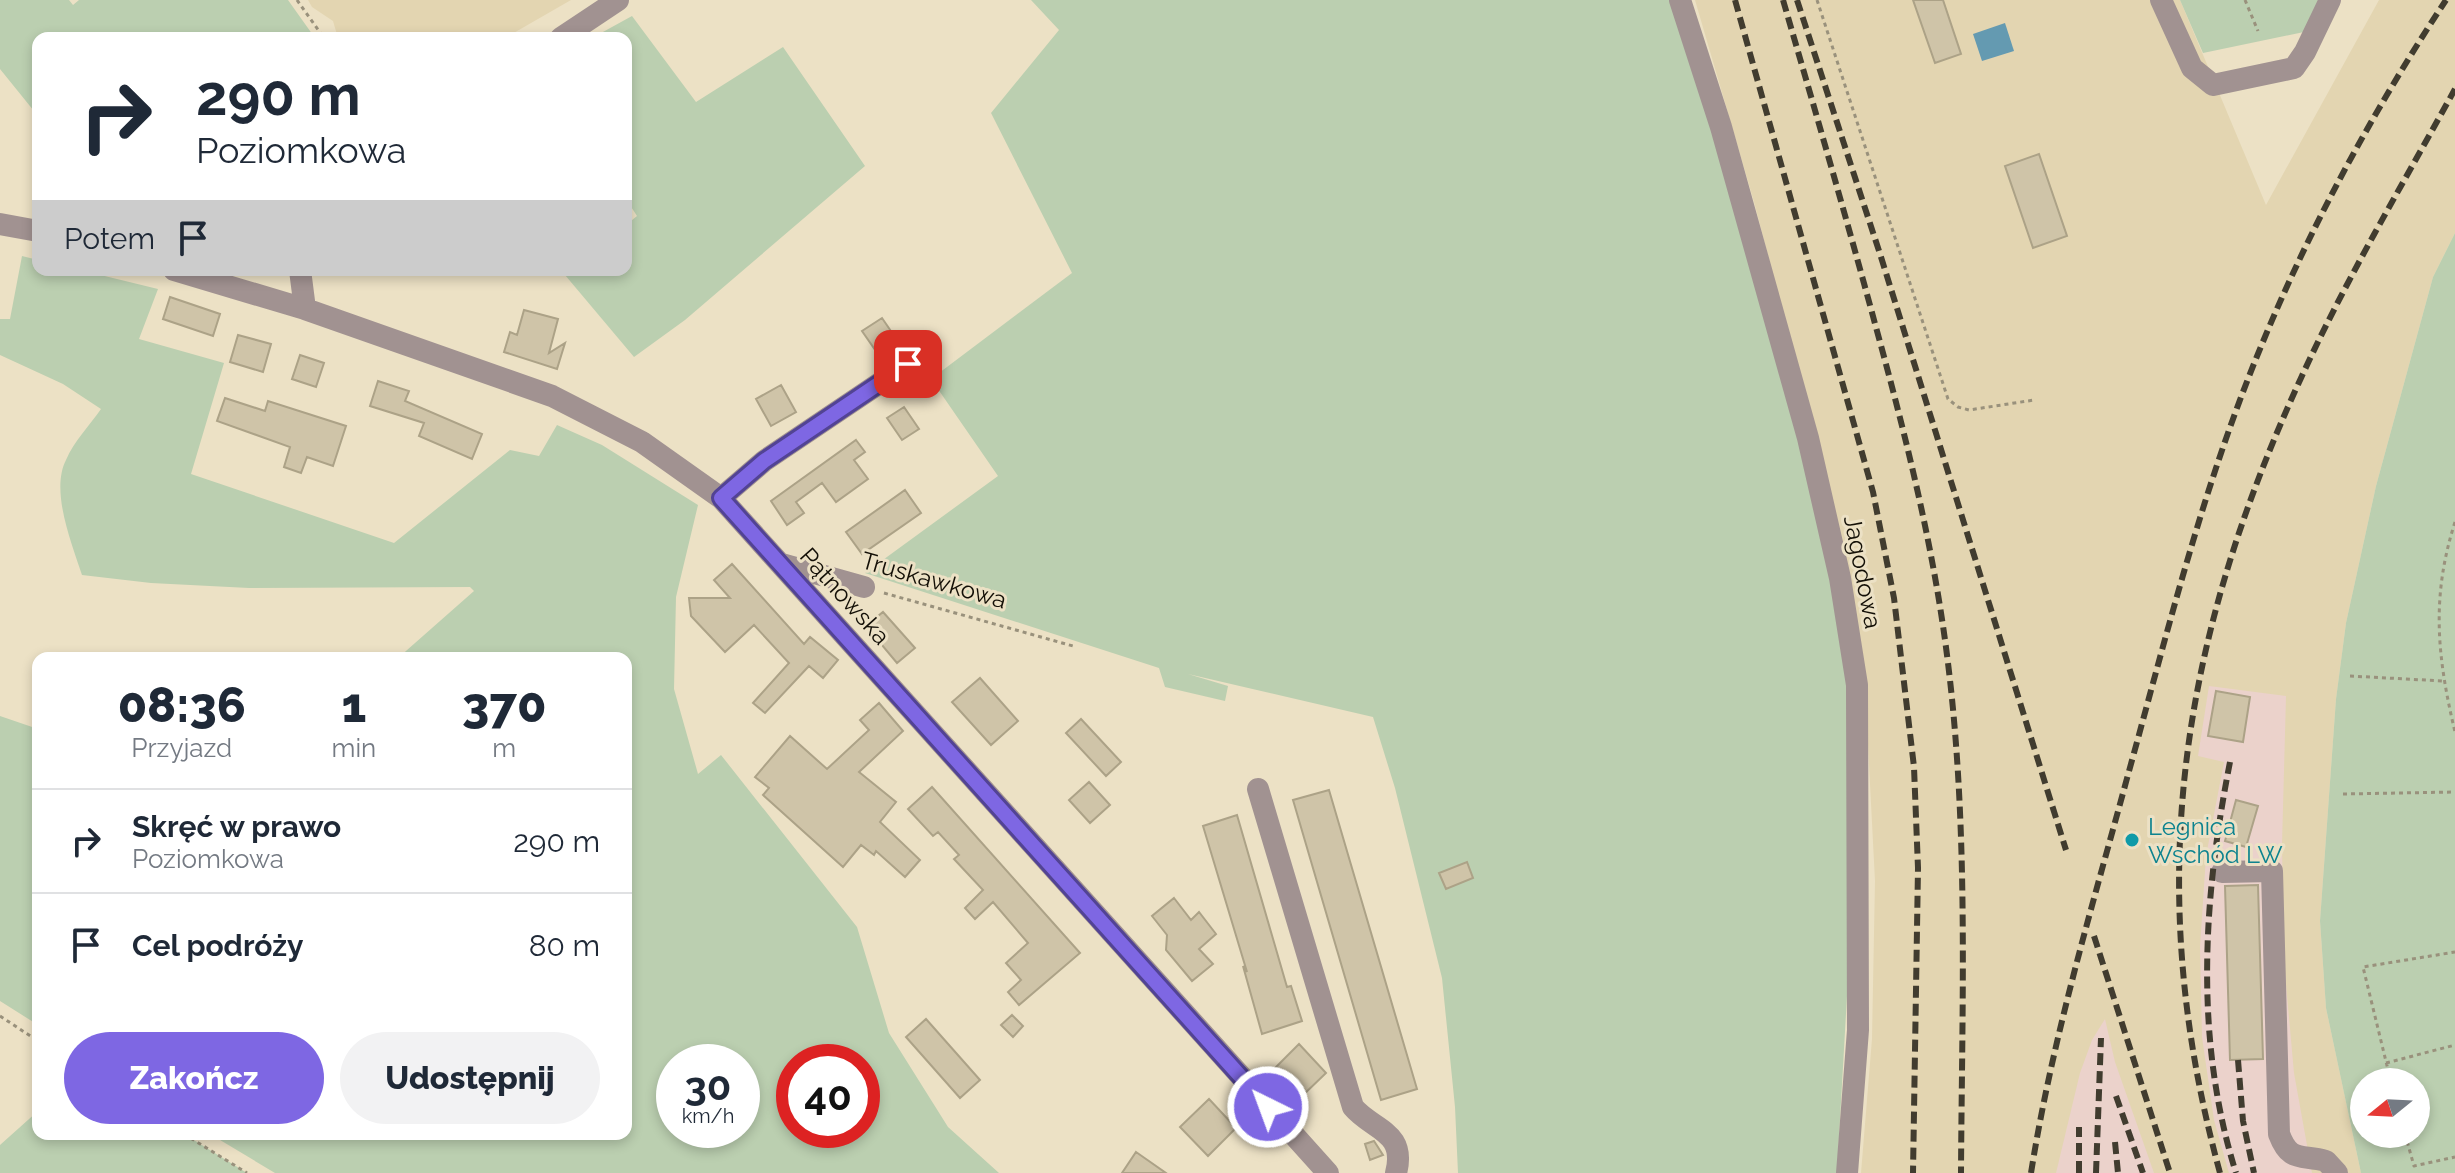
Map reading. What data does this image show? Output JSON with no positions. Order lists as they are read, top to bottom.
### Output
{
  "streets": {
    "street": ["Jagodowa", "Truskawkowa", "Pątnowska"]
  },
  "crossings": [
    ["Truskawkowa", "Pątnowska"]
  ],
  "places": ["Legnica Wschód LW"],
  "north": "left",
  "page": {
    "turn": ["290 m", "Poziomkowa"],
    "then": "Potem",
    "eta": [
      "08:36",
      "Przyjazd",
      "1",
      "min",
      "370",
      "m"
    ],
    "list": [
      {
        "name": "Skręć w prawo",
        "note": "Poziomkowa",
        "value": "290 m"
      },
      {
        "name": "Cel podróży",
        "value": "80 m"
      }
    ],
    "buttons": ["Zakończ", "Udostępnij"],
    "speed": "30 km/h",
    "limit": "40"
  }
}
